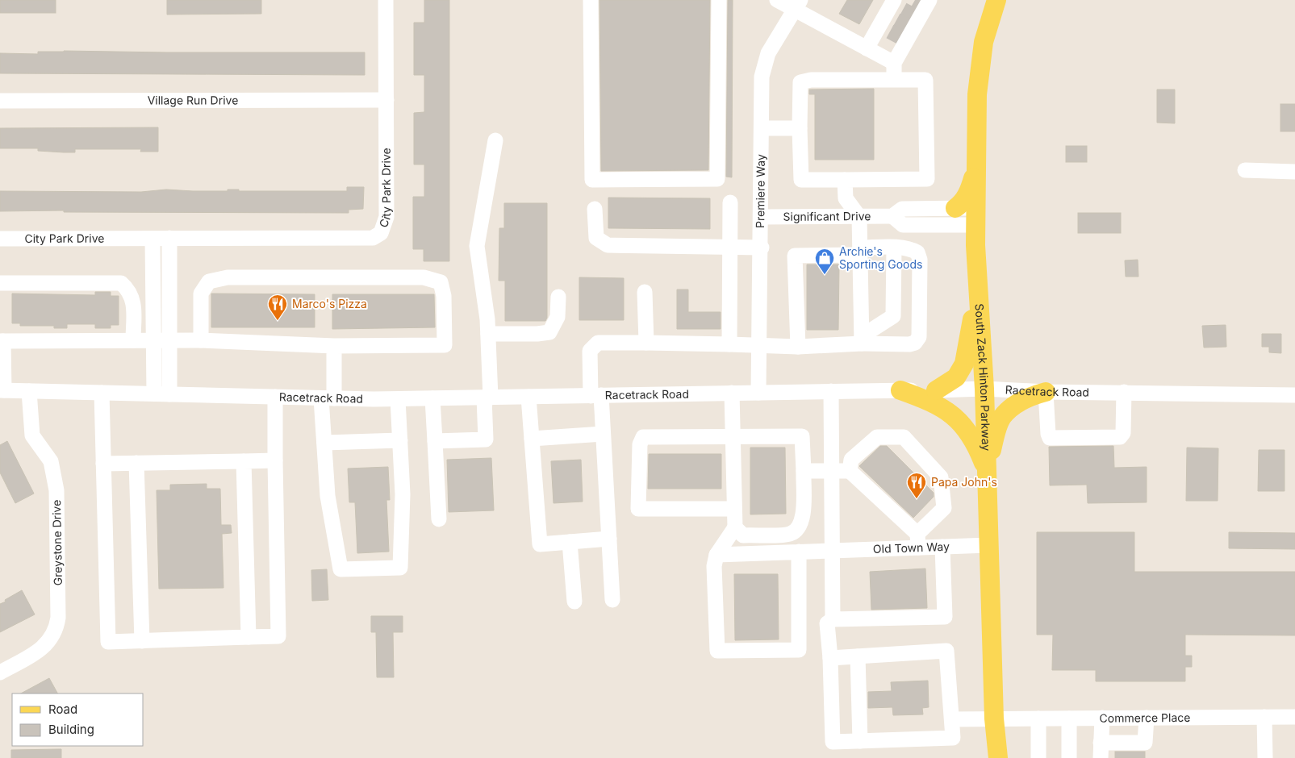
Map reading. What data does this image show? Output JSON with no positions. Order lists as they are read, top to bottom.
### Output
{
  "streets": {
    "main road": ["South Zack Hinton Parkway"],
    "street": [
      "Village Run Drive",
      "City Park Drive",
      "Premiere Way",
      "Significant Drive",
      "Racetrack Road",
      "Greystone Drive",
      "Old Town Way",
      "Commerce Place"
    ]
  },
  "crossings": [
    ["Village Run Drive", "City Park Drive"],
    ["Premiere Way", "Significant Drive"],
    ["Premiere Way", "Racetrack Road"],
    ["Significant Drive", "South Zack Hinton Parkway"],
    ["South Zack Hinton Parkway", "Racetrack Road"],
    ["South Zack Hinton Parkway", "Old Town Way"],
    ["South Zack Hinton Parkway", "Commerce Place"],
    ["Racetrack Road", "Greystone Drive"]
  ],
  "places": {
    "shop": ["Archie's Sporting Goods"],
    "restaurant": ["Marco's Pizza", "Papa John's"]
  },
  "legend": ["Road", "Building"]
}
